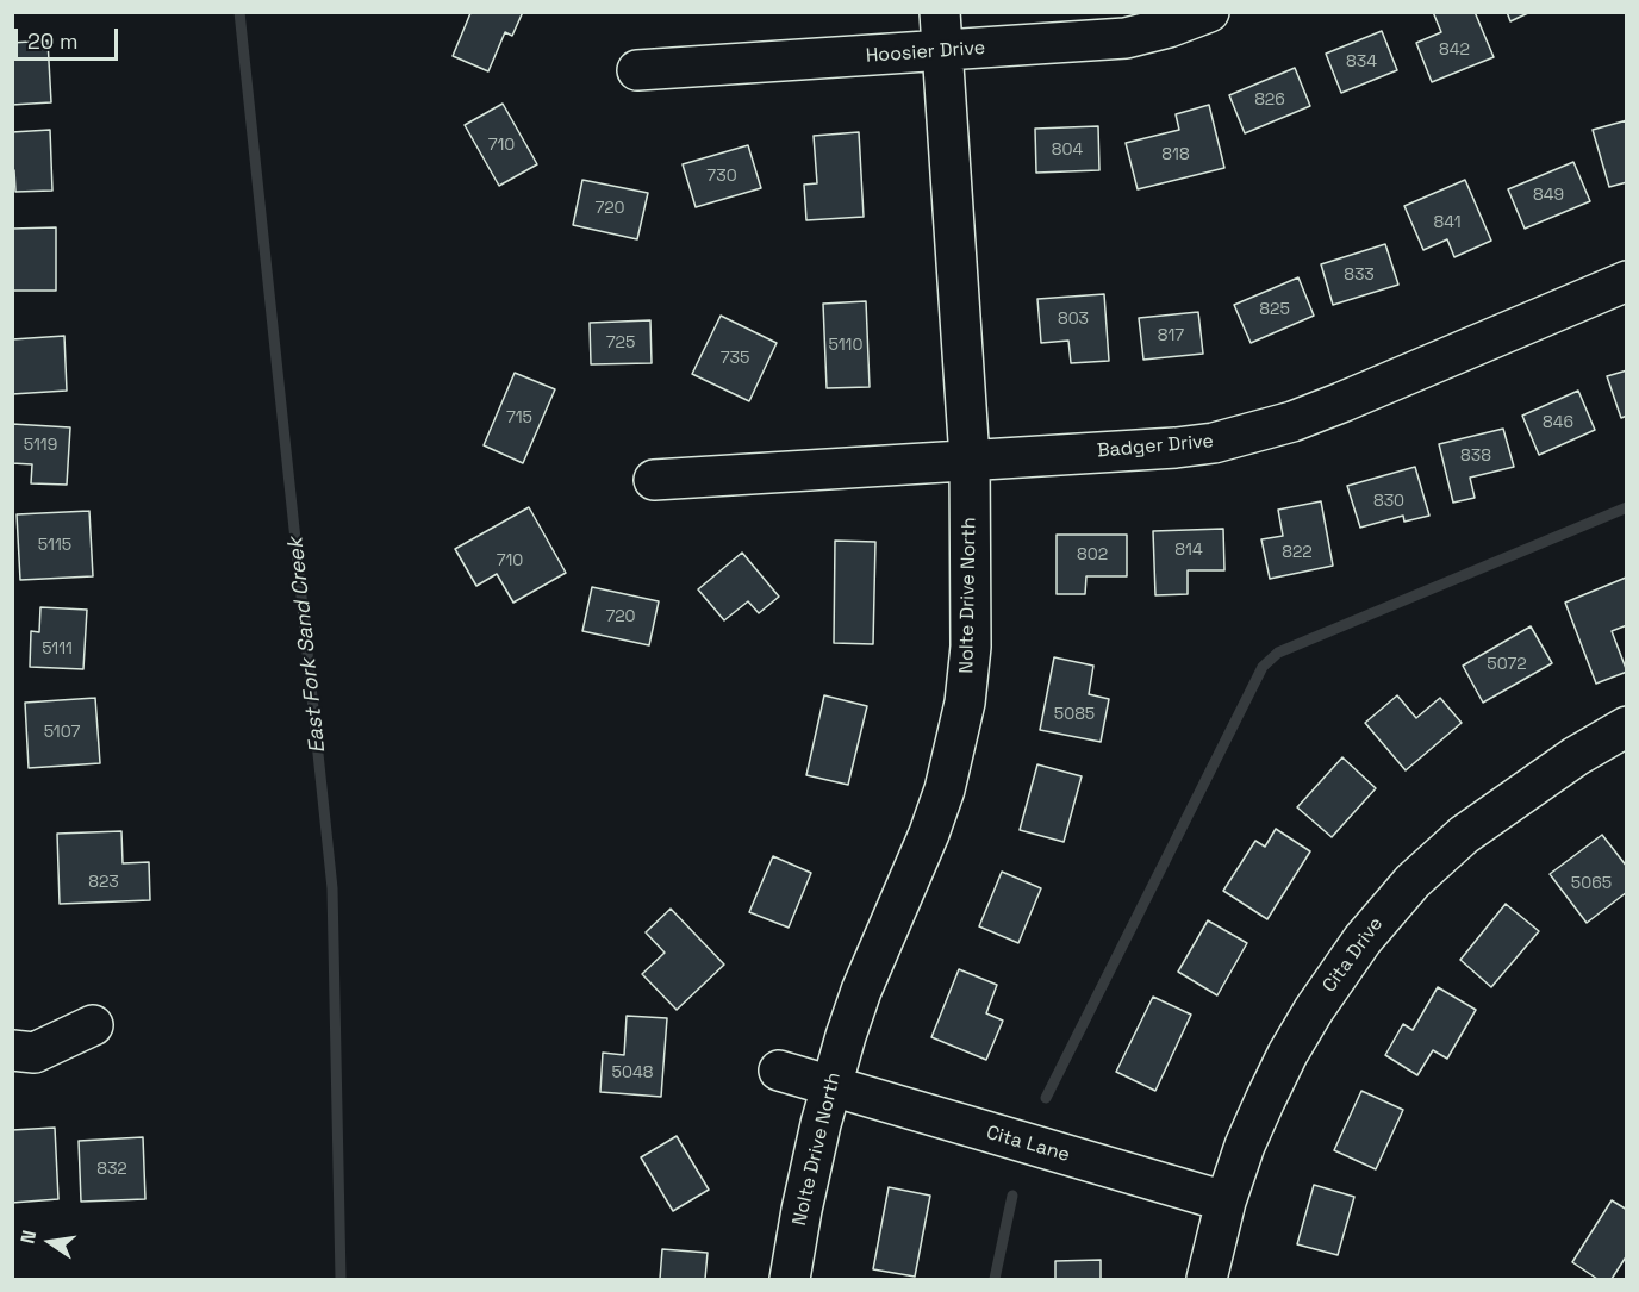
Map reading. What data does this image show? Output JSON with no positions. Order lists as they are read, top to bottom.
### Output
{
  "streets": {
    "street": [
      "Hoosier Drive",
      "Badger Drive",
      "Nolte Drive North",
      "Cita Drive",
      "Cita Lane"
    ]
  },
  "crossings": [
    ["Hoosier Drive", "Nolte Drive North"],
    ["Badger Drive", "Nolte Drive North"],
    ["Nolte Drive North", "Cita Lane"],
    ["Cita Drive", "Cita Lane"]
  ],
  "water": ["East Fork Sand Creek"],
  "house_numbers": [
    "842",
    "834",
    "826",
    "710",
    "804",
    "818",
    "730",
    "849",
    "720",
    "841",
    "833",
    "825",
    "803",
    "817",
    "725",
    "5110",
    "735",
    "715",
    "846",
    "5119",
    "838",
    "830",
    "5115",
    "814",
    "822",
    "802",
    "710",
    "720",
    "5111",
    "5072",
    "5085",
    "5107",
    "823",
    "5065",
    "5048",
    "832"
  ],
  "scale_bar": "20 m",
  "north": "left"
}
